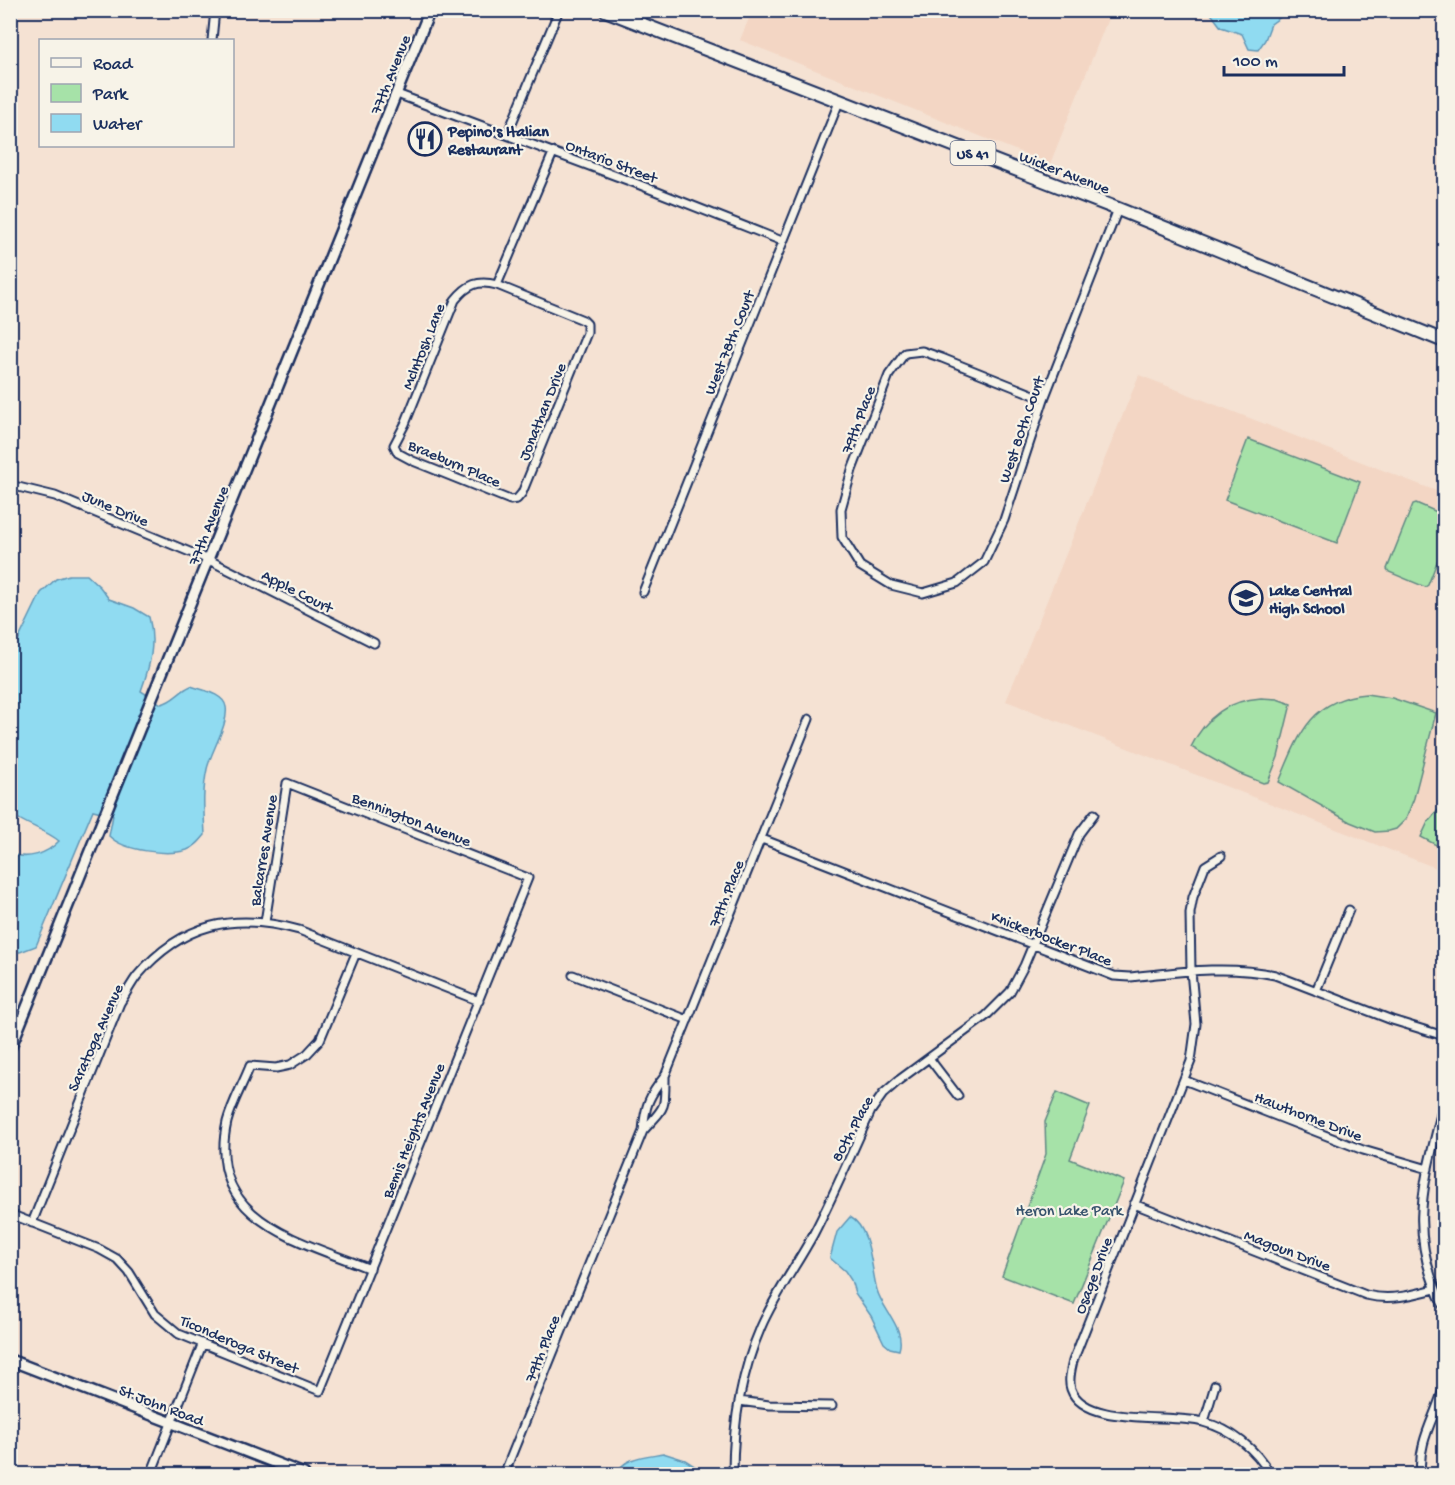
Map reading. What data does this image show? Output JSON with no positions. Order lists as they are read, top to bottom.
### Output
{
  "streets": {
    "highway": ["US 41", "Wicker Avenue"],
    "street": [
      "77th Avenue",
      "Ontario Street",
      "West 78th Court",
      "Mclntosh Lane",
      "Jonathan Drive",
      "79th Place",
      "West 80th Court",
      "Braeburn Place",
      "June Drive",
      "Apple Court",
      "Bennington Avenue",
      "Balcarres Avenue",
      "Knickerbocker Place",
      "Saratoga Avenue",
      "Hawthorne Drive",
      "80th Place",
      "Bemis Heights Avenue",
      "Magoun Drive",
      "Osage Drive",
      "Ticonderoga Street",
      "St John Road"
    ]
  },
  "crossings": [
    ["77th Avenue", "Ontario Street"],
    ["77th Avenue", "June Drive"],
    ["77th Avenue", "Apple Court"],
    ["Ontario Street", "West 78th Court"],
    ["Wicker Avenue", "West 78th Court"],
    ["Wicker Avenue", "West 80th Court"],
    ["Mclntosh Lane", "Jonathan Drive"],
    ["Mclntosh Lane", "Braeburn Place"],
    ["Jonathan Drive", "Braeburn Place"],
    ["79th Place", "West 80th Court"],
    ["79th Place", "Knickerbocker Place"],
    ["June Drive", "Apple Court"],
    ["Bennington Avenue", "Balcarres Avenue"],
    ["Bennington Avenue", "Bemis Heights Avenue"],
    ["Balcarres Avenue", "Saratoga Avenue"],
    ["Knickerbocker Place", "80th Place"],
    ["Knickerbocker Place", "Osage Drive"],
    ["Saratoga Avenue", "Bemis Heights Avenue"],
    ["Saratoga Avenue", "Ticonderoga Street"],
    ["Hawthorne Drive", "Osage Drive"],
    ["Bemis Heights Avenue", "Ticonderoga Street"],
    ["Magoun Drive", "Osage Drive"]
  ],
  "parks": ["Heron Lake Park"],
  "places": {
    "restaurant": ["Pepino's Italian Restaurant"],
    "school or university": ["Lake Central High School"]
  },
  "legend": ["Road", "Park", "Water"],
  "scale_bar": "100 m"
}
